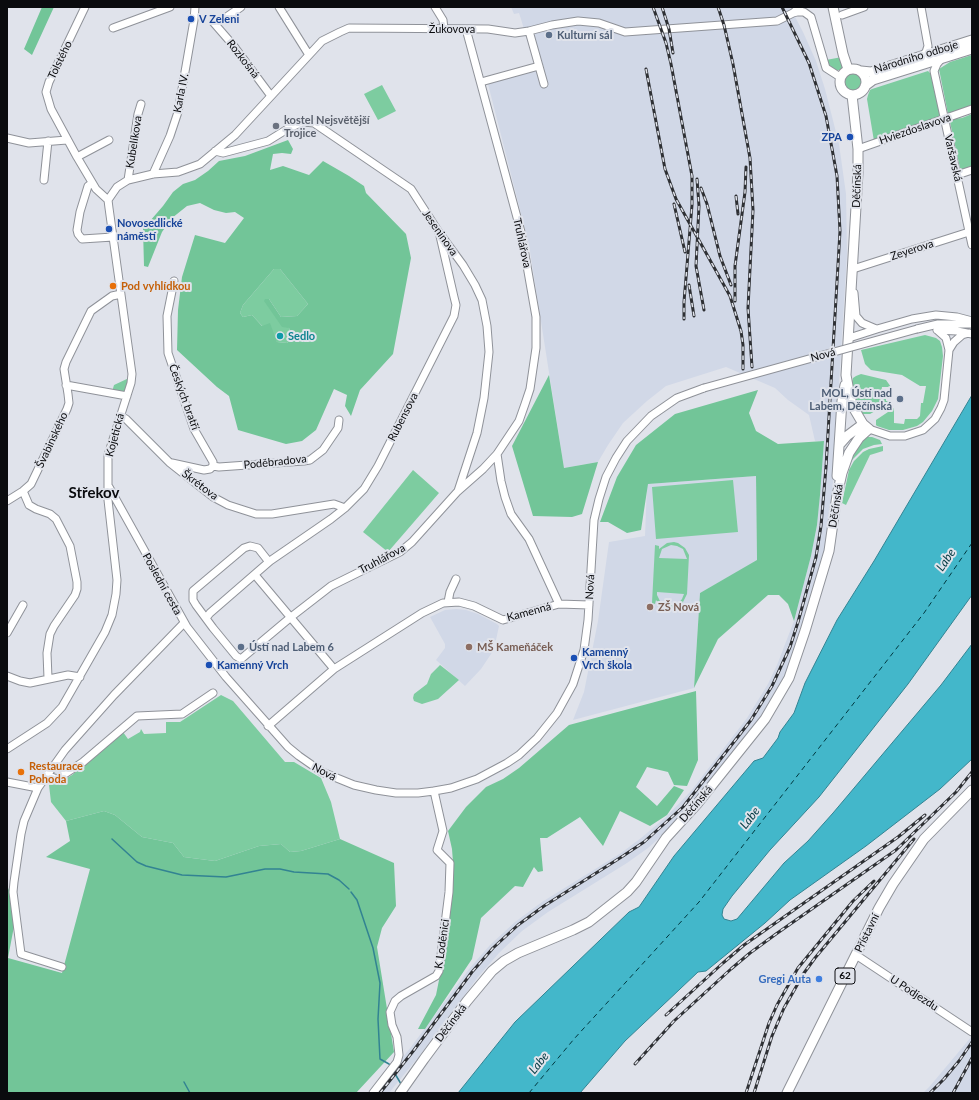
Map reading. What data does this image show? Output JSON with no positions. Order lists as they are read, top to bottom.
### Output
{
  "streets": {
    "main road": [
      "Národního odboje",
      "Děčínská",
      "Přístavní",
      "62"
    ],
    "street": [
      "Žukovova",
      "Rozkošná",
      "Tolstého",
      "Karla IV.",
      "Hviezdoslavova",
      "Kubelíkova",
      "Varšavská",
      "Jeseninova",
      "Truhlářova",
      "Zeyerova",
      "Nová",
      "Českých bratří",
      "Rubensova",
      "Kojetická",
      "Švabinského",
      "Poděbradova",
      "Škrétova",
      "Poslední cesta",
      "Kamenná",
      "K Loděnici",
      "U Podjezdu"
    ]
  },
  "crossings": [
    ["Žukovova", "Rozkošná"],
    ["Žukovova", "Karla IV."],
    ["Žukovova", "Jeseninova"],
    ["Žukovova", "Truhlářova"],
    ["Národního odboje", "Děčínská"],
    ["Hviezdoslavova", "Varšavská"],
    ["Hviezdoslavova", "Děčínská"],
    ["Varšavská", "Zeyerova"],
    ["Děčínská", "Zeyerova"],
    ["Jeseninova", "Truhlářova"],
    ["Jeseninova", "Rubensova"],
    ["Truhlářova", "Rubensova"],
    ["Nová", "Poslední cesta"],
    ["Nová", "Kamenná"],
    ["Nová", "K Loděnici"],
    ["Českých bratří", "Poděbradova"],
    ["Rubensova", "Škrétova"],
    ["Kojetická", "Švabinského"],
    ["Kojetická", "Škrétova"],
    ["Kojetická", "Poslední cesta"],
    ["Přístavní", "U Podjezdu"]
  ],
  "districts": ["Střekov"],
  "water": ["Labe"],
  "places": [
    "V Zeleni",
    "Kulturní sál",
    "kostel Nejsvětější Trojice",
    "ZPA",
    "Novosedlické náměstí",
    "Pod vyhlídkou",
    "Sedlo",
    "MOL, Ústí nad Labem, Děčínská",
    "ZŠ Nová",
    "Ústí nad Labem 6",
    "MŠ Kameňáček",
    "Kamenný Vrch škola",
    "Kamenný Vrch",
    "Restaurace Pohoda",
    "Gregi Auta"
  ]
}
